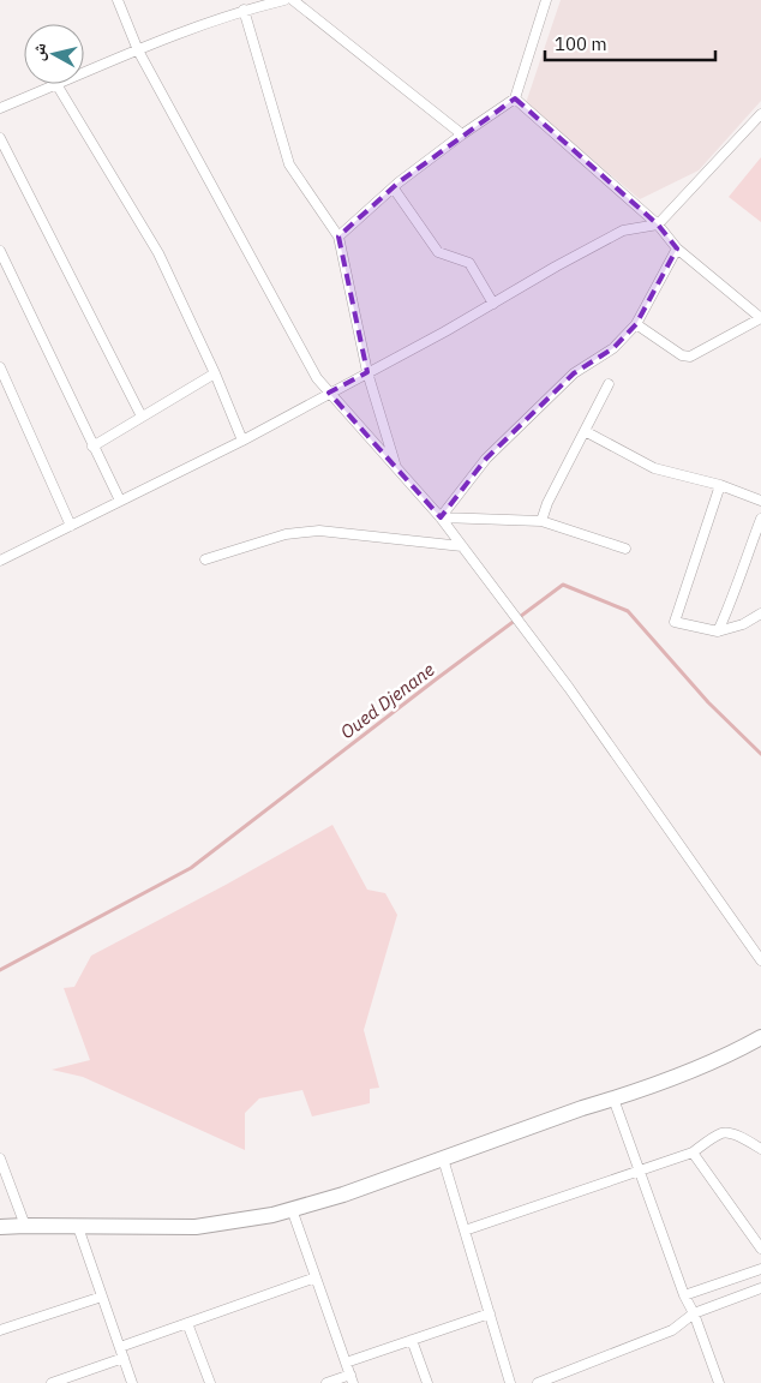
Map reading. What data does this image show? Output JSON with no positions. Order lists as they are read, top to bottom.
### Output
{
  "water": ["Oued Djenane"],
  "scale_bar": "100 m",
  "north": "left"
}
